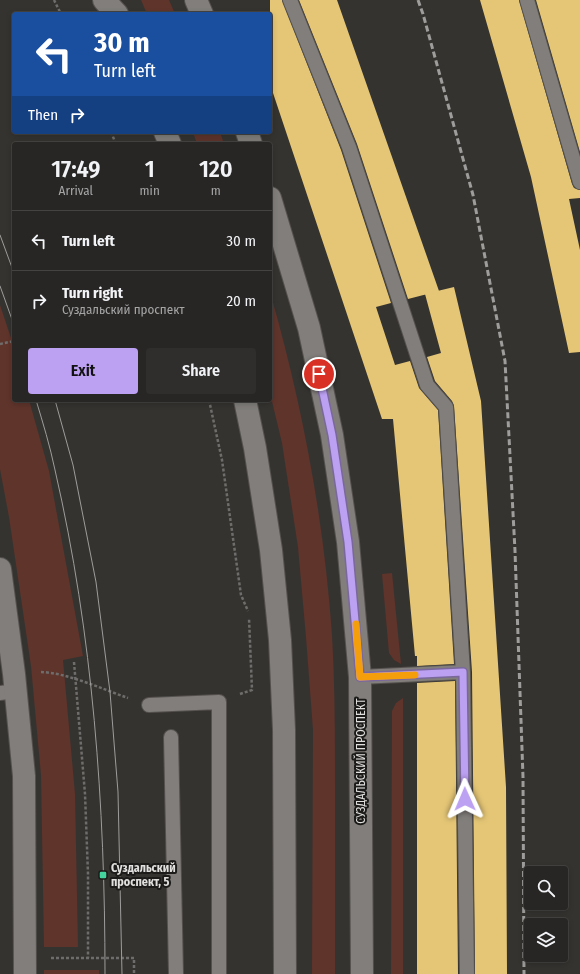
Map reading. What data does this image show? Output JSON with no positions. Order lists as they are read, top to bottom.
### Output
{
  "streets": {
    "main road": ["СУЗДАЛЬСКИЙ ПРОСПЕКТ"]
  },
  "places": {
    "transit": ["Суздальский проспект, 5"]
  },
  "page": {
    "turn": ["30 m", "Turn left"],
    "then": "Then",
    "eta": [
      "17:49",
      "Arrival",
      "1",
      "min",
      "120",
      "m"
    ],
    "list": [
      {
        "name": "Turn left",
        "value": "30 m"
      },
      {
        "name": "Turn right",
        "note": "Суздальский проспект",
        "value": "20 m"
      }
    ],
    "buttons": ["Exit", "Share"]
  }
}
